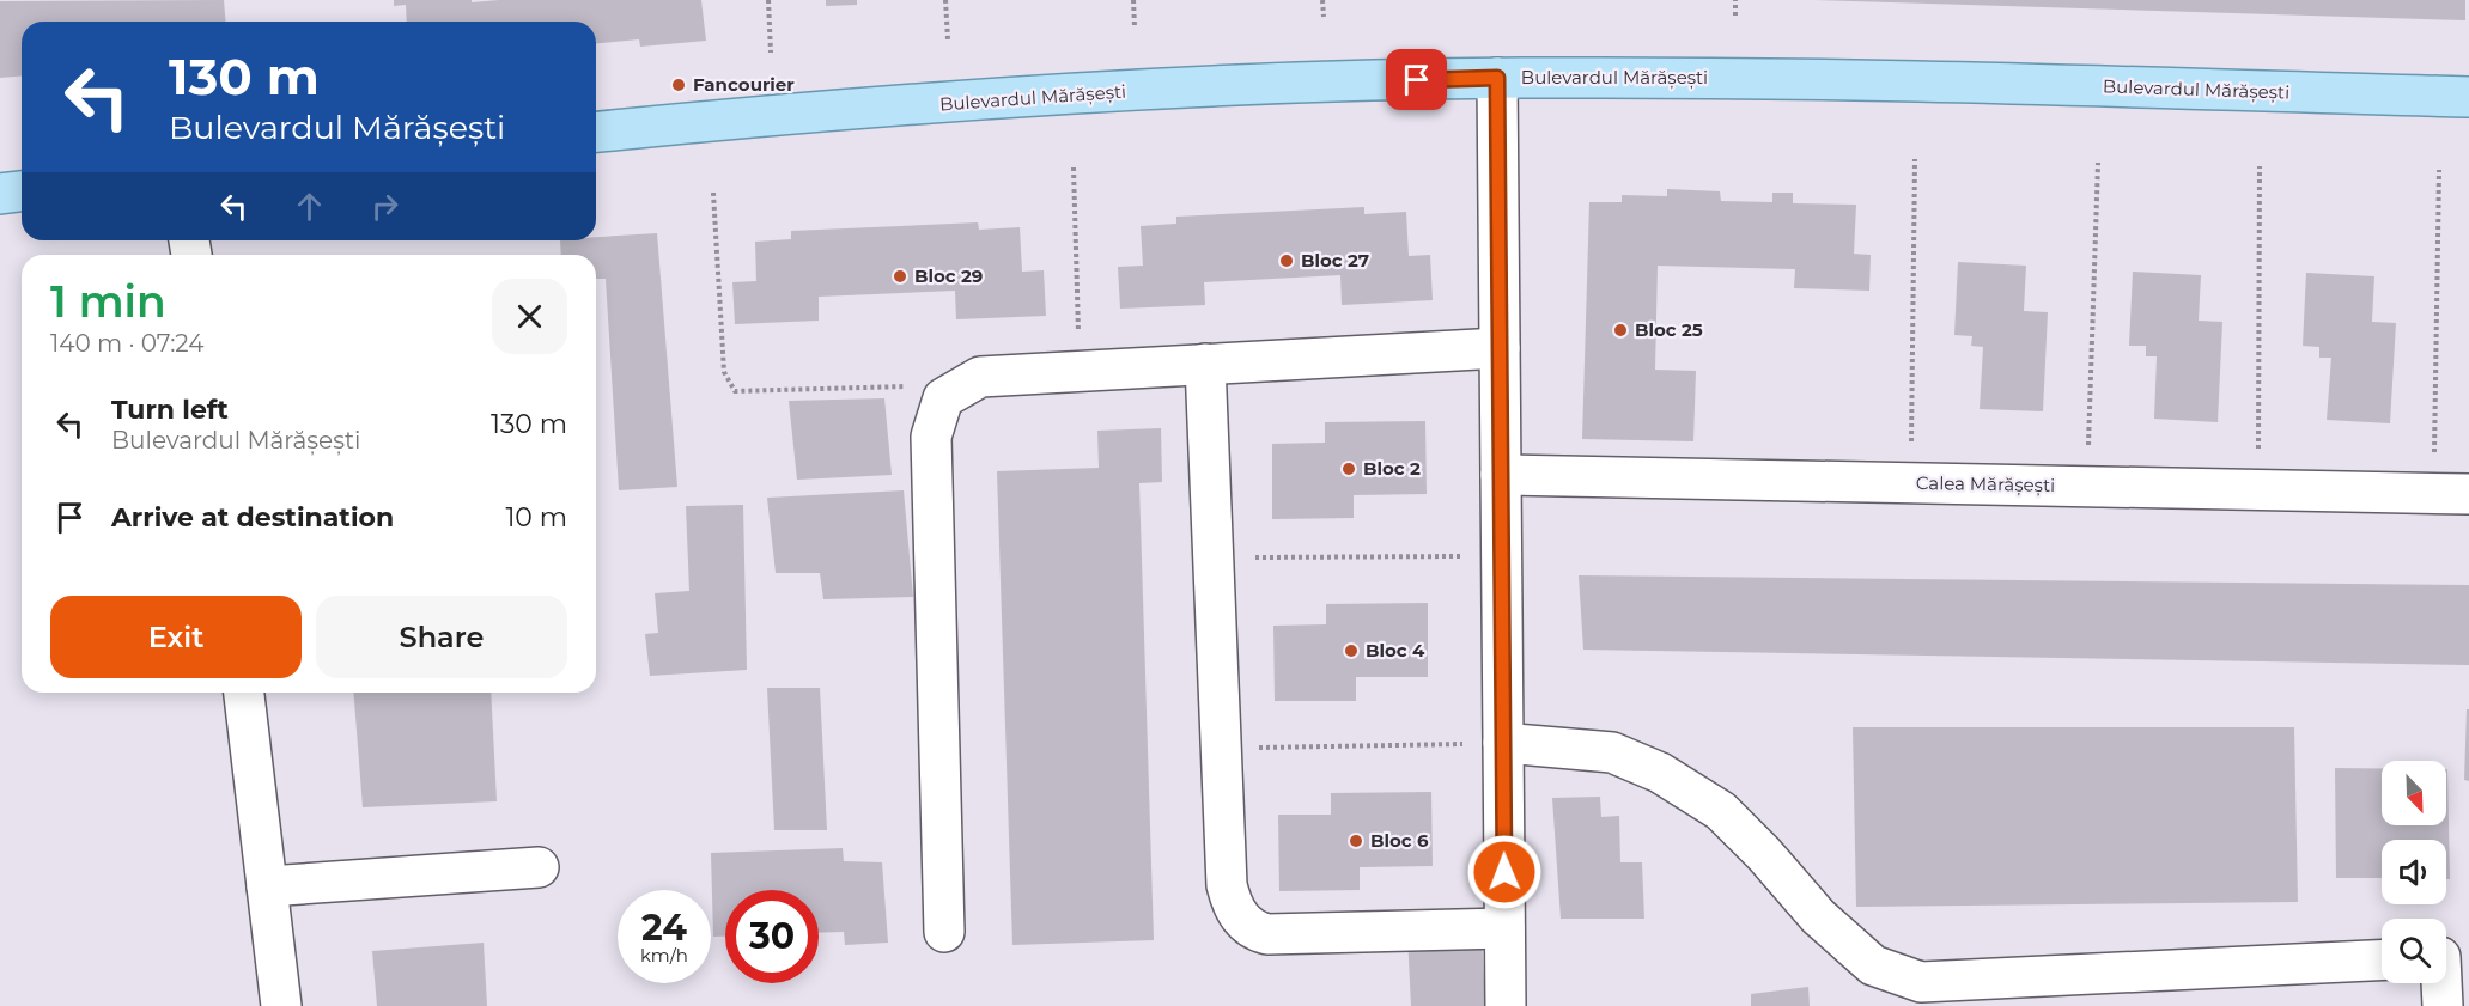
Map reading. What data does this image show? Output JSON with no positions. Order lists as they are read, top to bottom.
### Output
{
  "streets": {
    "main road": ["Bulevardul Mărășești"],
    "street": ["Calea Mărășești"]
  },
  "places": [
    "Fancourier",
    "Bloc 27",
    "Bloc 29",
    "Bloc 25",
    "Bloc 2",
    "Bloc 4",
    "Bloc 6"
  ],
  "north": "bottom right",
  "page": {
    "turn": ["130 m", "Bulevardul Mărășești"],
    "heading": ["1 min", "140 m · 07:24"],
    "list": [
      {
        "name": "Turn left",
        "note": "Bulevardul Mărășești",
        "value": "130 m"
      },
      {
        "name": "Arrive at destination",
        "value": "10 m"
      }
    ],
    "buttons": ["Exit", "Share"],
    "speed": "24 km/h",
    "limit": "30"
  }
}
